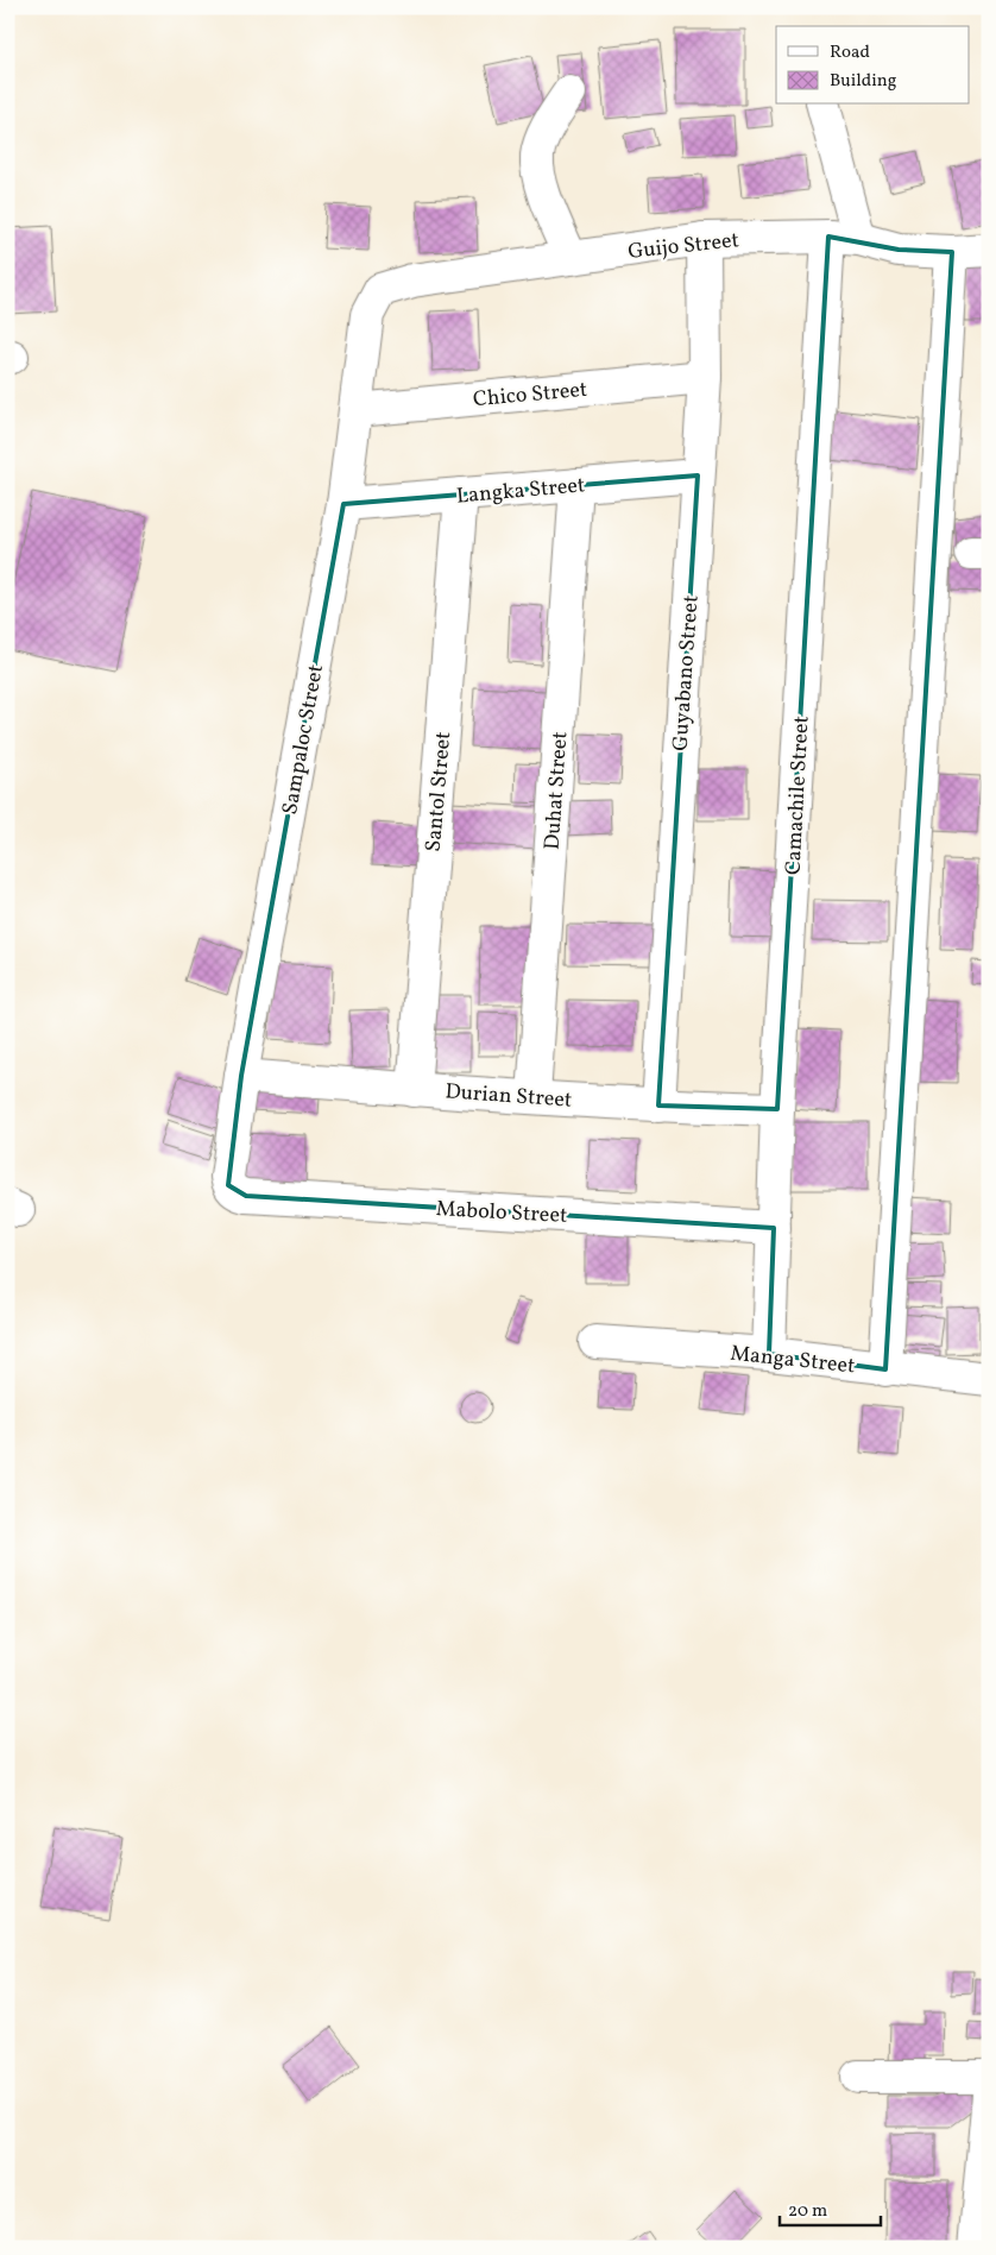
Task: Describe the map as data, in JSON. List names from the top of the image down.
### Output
{
  "streets": {
    "street": [
      "Guijo Street",
      "Chico Street",
      "Langka Street",
      "Guyabano Street",
      "Sampaloc Street",
      "Duhat Street",
      "Santol Street",
      "Camachile Street",
      "Durian Street",
      "Mabolo Street",
      "Manga Street"
    ]
  },
  "crossings": [
    ["Guijo Street", "Guyabano Street"],
    ["Guijo Street", "Sampaloc Street"],
    ["Guijo Street", "Camachile Street"],
    ["Chico Street", "Guyabano Street"],
    ["Chico Street", "Sampaloc Street"],
    ["Langka Street", "Guyabano Street"],
    ["Langka Street", "Sampaloc Street"],
    ["Langka Street", "Duhat Street"],
    ["Langka Street", "Santol Street"],
    ["Guyabano Street", "Durian Street"],
    ["Sampaloc Street", "Durian Street"],
    ["Sampaloc Street", "Mabolo Street"],
    ["Duhat Street", "Durian Street"],
    ["Santol Street", "Durian Street"],
    ["Camachile Street", "Durian Street"],
    ["Camachile Street", "Mabolo Street"],
    ["Camachile Street", "Manga Street"]
  ],
  "legend": ["Road", "Building"],
  "scale_bar": "20 m"
}
